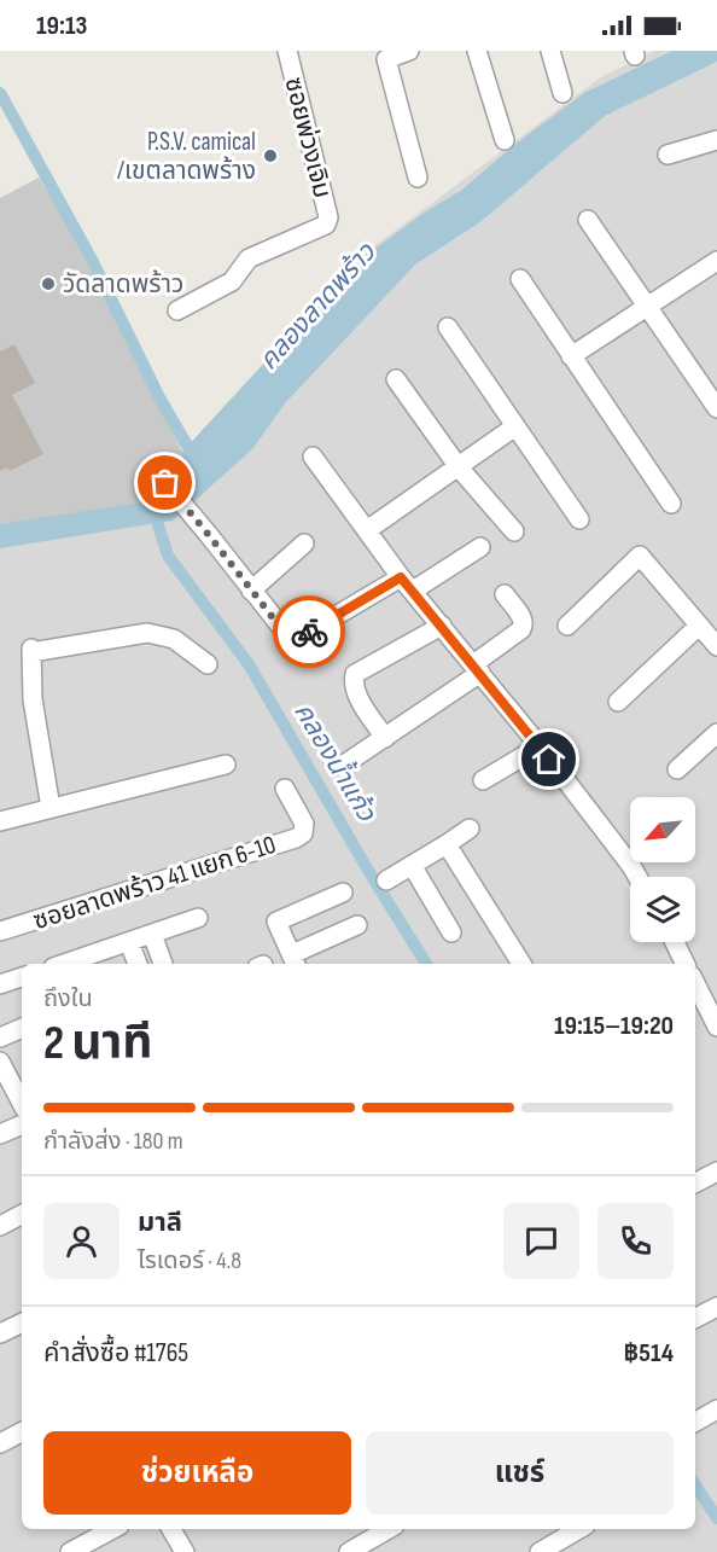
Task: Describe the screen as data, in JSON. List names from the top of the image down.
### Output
{
  "streets": {
    "street": ["ซอยพ่วงเจิม", "ซอยลาดพร้าว 41 แยก 6-10"]
  },
  "water": ["คลองลาดพร้าว", "คลองน้ำแก้ว"],
  "places": ["P.S.V. camical /เขตลาดพร้าง", "วัดลาดพร้าว"],
  "north": "bottom left",
  "page": {
    "status": "19:13",
    "heading": ["2 นาที", "ถึงใน", "19:15–19:20"],
    "panel": [
      "มาลี",
      "ไรเดอร์ · 4.8",
      "คำสั่งซื้อ #1765",
      "฿514"
    ],
    "bar": "กำลังส่ง · 180 m",
    "buttons": ["ช่วยเหลือ", "แชร์"]
  }
}
